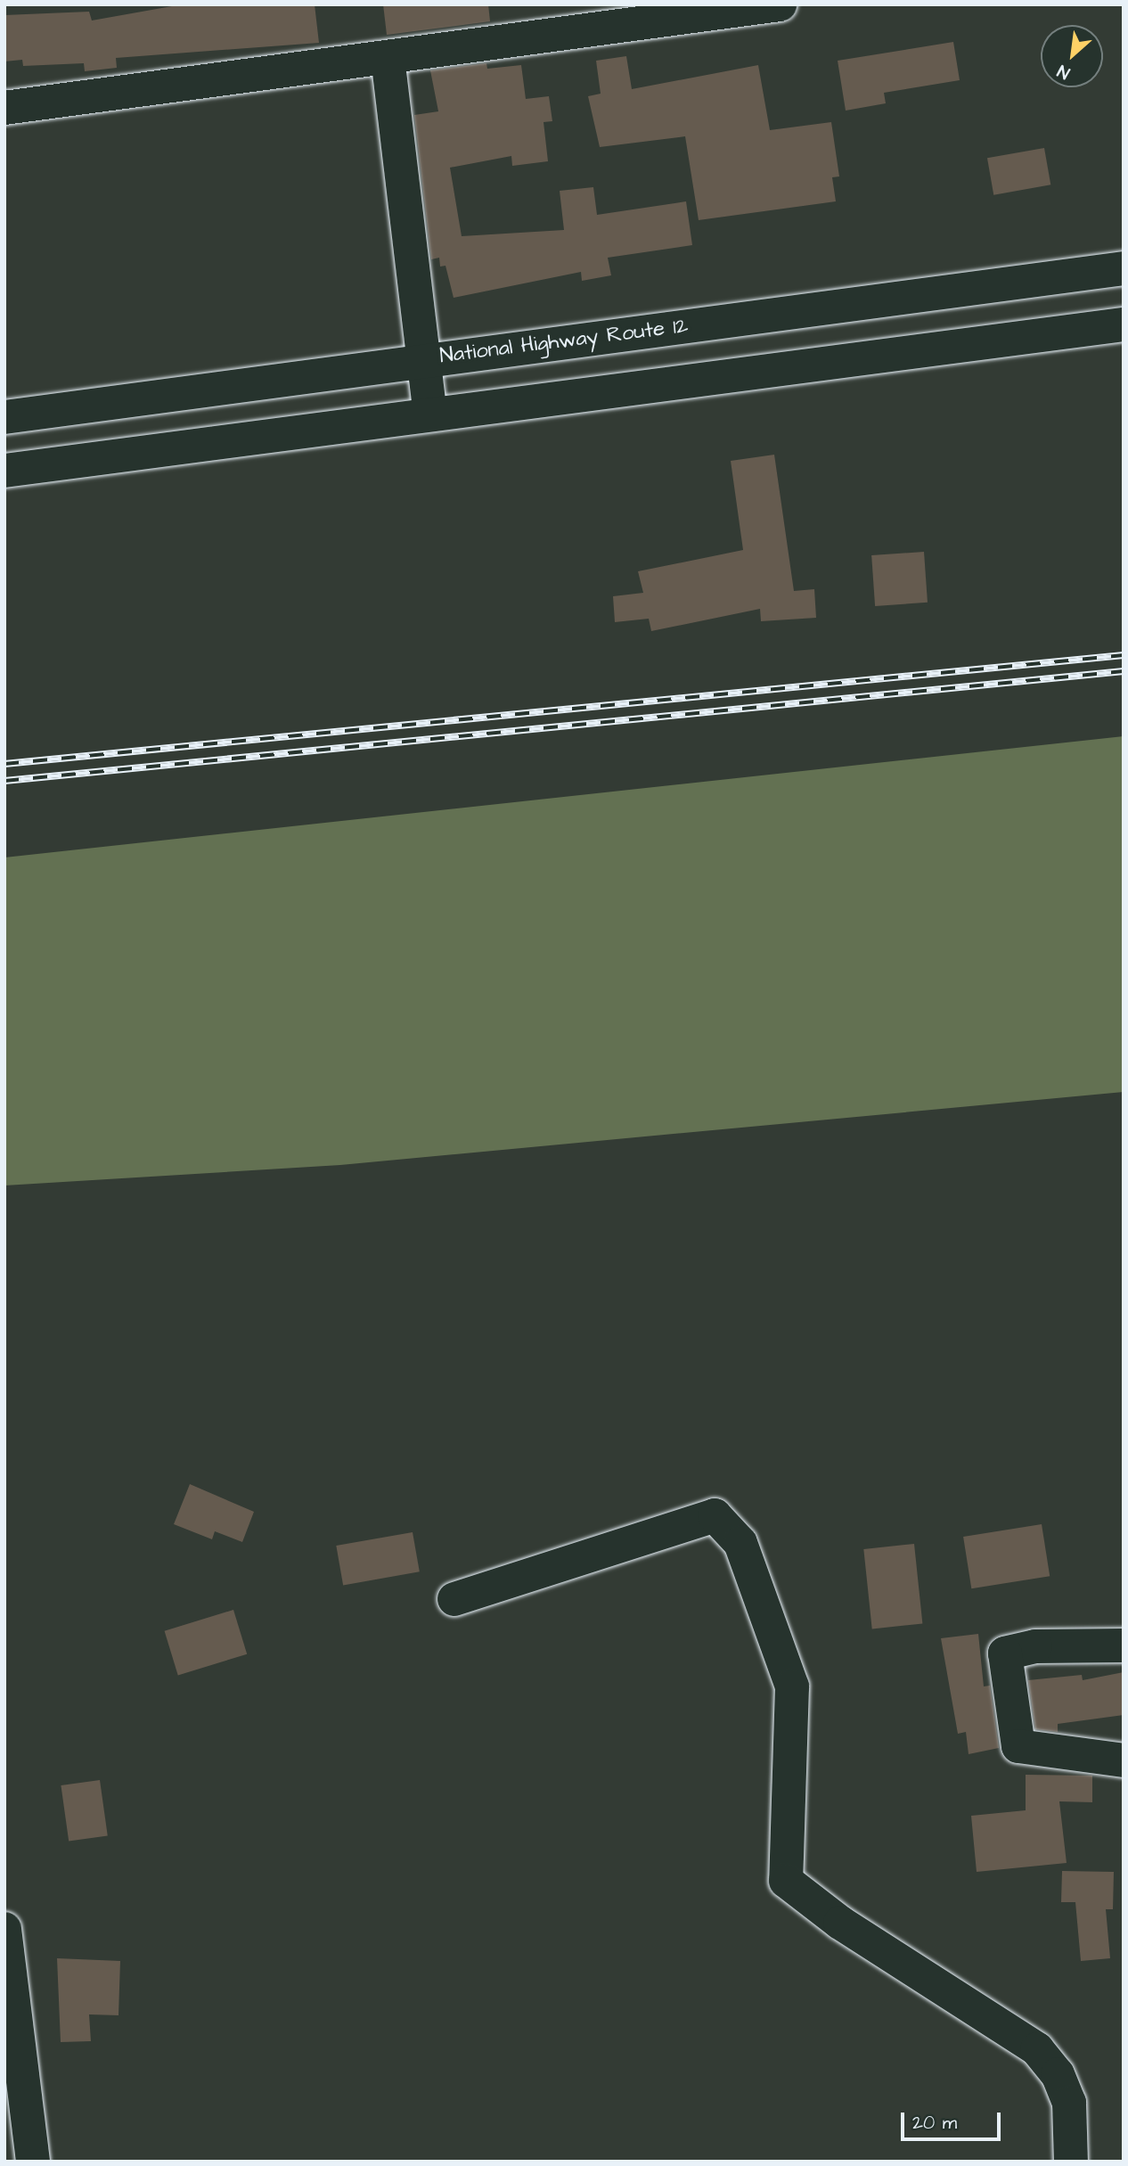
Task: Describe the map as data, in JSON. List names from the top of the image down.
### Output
{
  "streets": {
    "main road": ["National Highway Route 12"]
  },
  "scale_bar": "20 m",
  "north": "bottom left"
}
